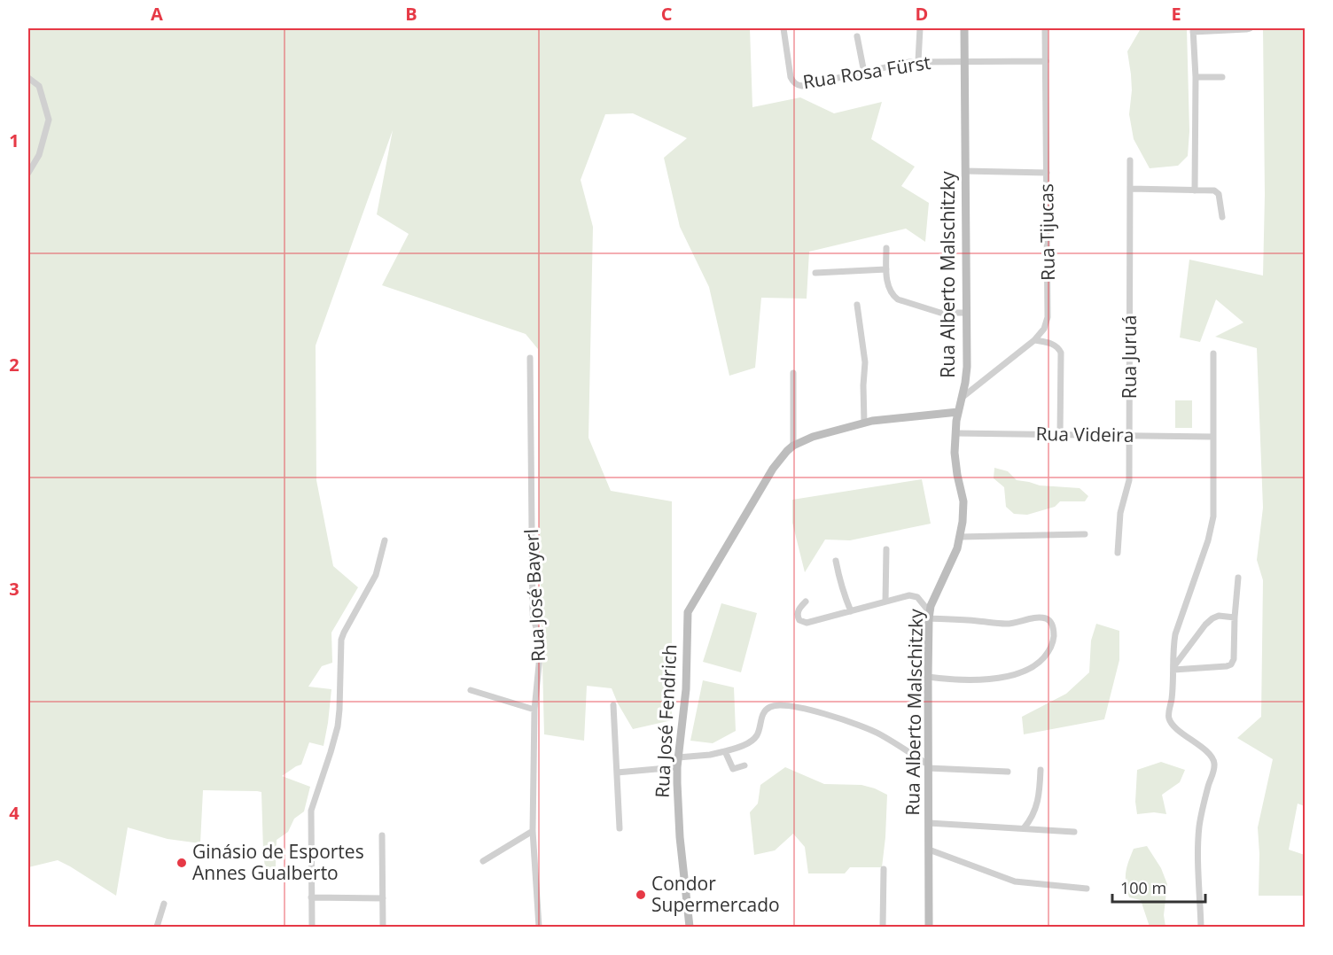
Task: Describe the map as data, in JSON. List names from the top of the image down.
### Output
{
  "streets": {
    "street": [
      "Rua Rosa Fürst",
      "Rua Tijucas",
      "Rua Alberto Malschitzky",
      "Rua Juruá",
      "Rua Videira",
      "Rua José Bayerl",
      "Rua José Fendrich"
    ]
  },
  "crossings": [
    ["Rua Rosa Fürst", "Rua Tijucas"],
    ["Rua Rosa Fürst", "Rua Alberto Malschitzky"],
    ["Rua Tijucas", "Rua Alberto Malschitzky"],
    ["Rua Alberto Malschitzky", "Rua Videira"],
    ["Rua Juruá", "Rua Videira"]
  ],
  "places": ["Ginásio de Esportes Annes Gualberto", "Condor Supermercado"],
  "scale_bar": "100 m",
  "grid": {
    "columns": [
      "A",
      "B",
      "C",
      "D",
      "E"
    ],
    "rows": [
      "1",
      "2",
      "3",
      "4"
    ]
  }
}
